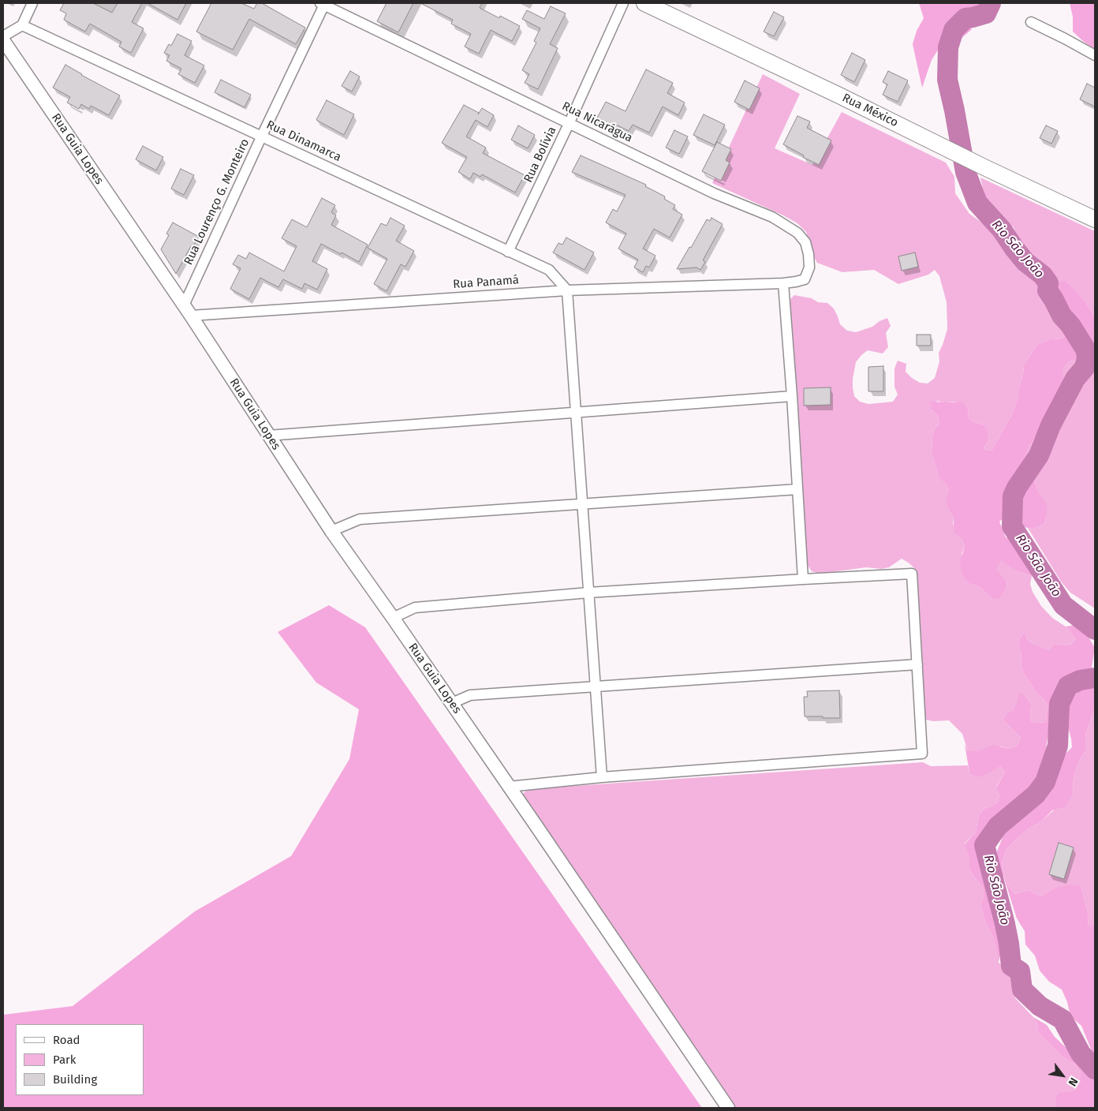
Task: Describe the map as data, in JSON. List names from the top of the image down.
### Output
{
  "streets": {
    "main road": ["Rua México"],
    "street": [
      "Rua Nicarágua",
      "Rua Dinamarca",
      "Rua Guia Lopes",
      "Rua Bolívia",
      "Rua Lourenço G. Monteiro",
      "Rua Panamá"
    ]
  },
  "crossings": [
    ["Rua Nicarágua", "Rua Bolívia"],
    ["Rua Nicarágua", "Rua Lourenço G. Monteiro"],
    ["Rua Nicarágua", "Rua Panamá"],
    ["Rua Dinamarca", "Rua Bolívia"],
    ["Rua Dinamarca", "Rua Lourenço G. Monteiro"],
    ["Rua Dinamarca", "Rua Panamá"],
    ["Rua Guia Lopes", "Rua Lourenço G. Monteiro"],
    ["Rua Guia Lopes", "Rua Panamá"],
    ["Rua Lourenço G. Monteiro", "Rua Panamá"]
  ],
  "water": ["Rio São João"],
  "legend": ["Road", "Park", "Building"],
  "north": "bottom right"
}
